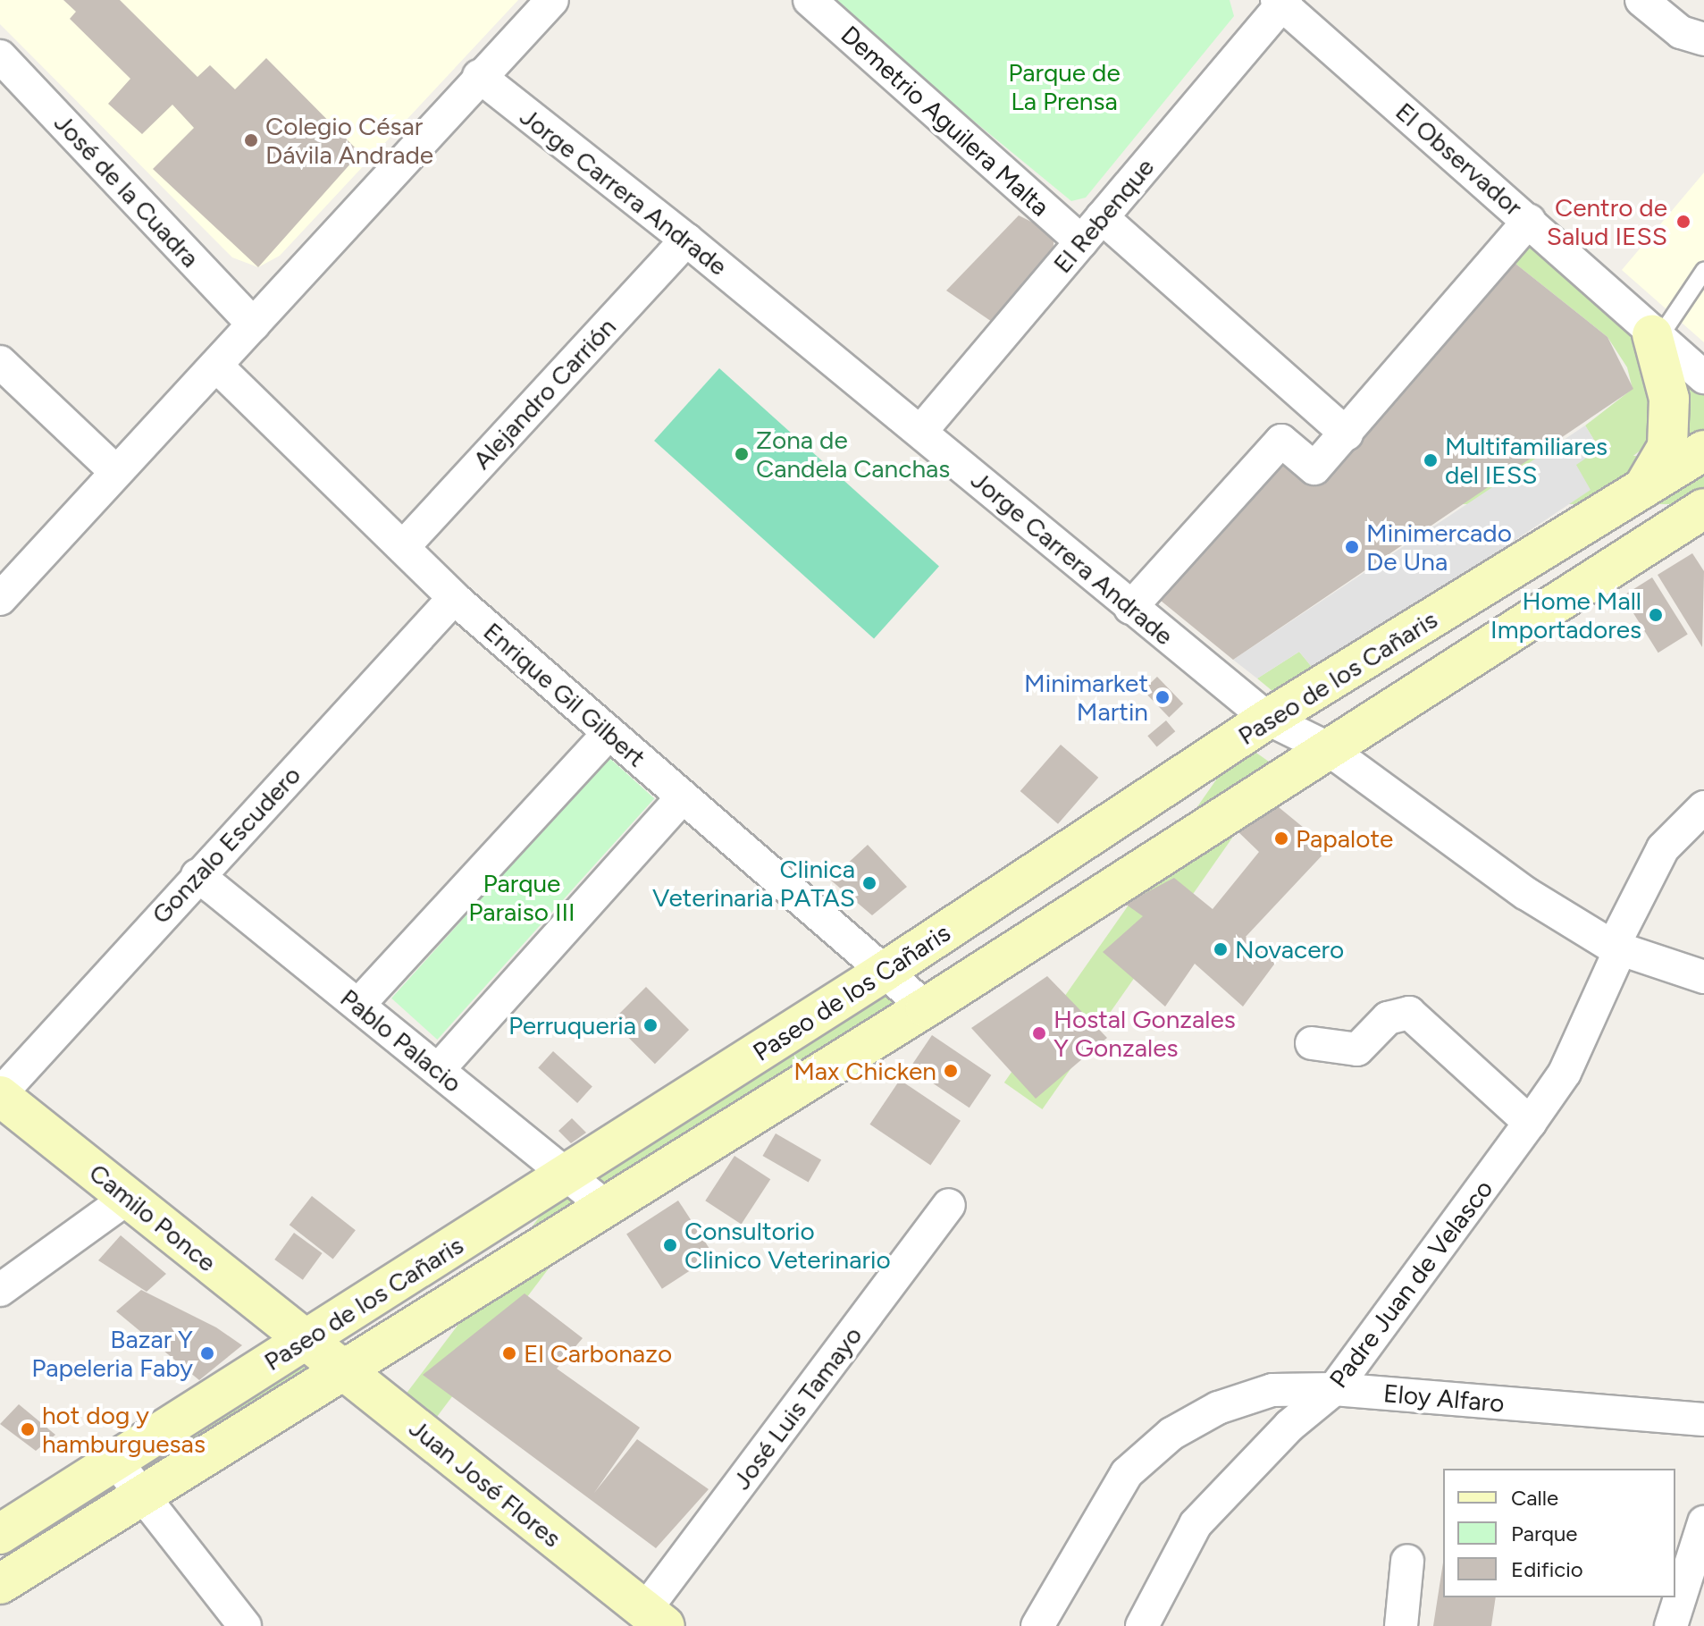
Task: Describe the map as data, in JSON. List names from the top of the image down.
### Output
{
  "streets": {
    "main road": ["Paseo de los Cañaris", "Camilo Ponce", "Juan José Flores"],
    "street": [
      "Demetrio Aguilera Malta",
      "El Observador",
      "José de la Cuadra",
      "Jorge Carrera Andrade",
      "El Rebenque",
      "Alejandro Carrión",
      "Enrique Gil Gilbert",
      "Gonzalo Escudero",
      "Pablo Palacio",
      "Padre Juan de Velasco",
      "Eloy Alfaro",
      "José Luis Tamayo"
    ]
  },
  "crossings": [
    ["Demetrio Aguilera Malta", "El Rebenque"],
    ["El Observador", "El Rebenque"],
    ["Jorge Carrera Andrade", "El Rebenque"],
    ["Jorge Carrera Andrade", "Alejandro Carrión"],
    ["Jorge Carrera Andrade", "Paseo de los Cañaris"],
    ["Jorge Carrera Andrade", "Padre Juan de Velasco"],
    ["Alejandro Carrión", "Enrique Gil Gilbert"],
    ["Paseo de los Cañaris", "Enrique Gil Gilbert"],
    ["Paseo de los Cañaris", "Pablo Palacio"],
    ["Paseo de los Cañaris", "Camilo Ponce"],
    ["Paseo de los Cañaris", "Juan José Flores"],
    ["Enrique Gil Gilbert", "Gonzalo Escudero"],
    ["Gonzalo Escudero", "Pablo Palacio"],
    ["Gonzalo Escudero", "Camilo Ponce"],
    ["Camilo Ponce", "Juan José Flores"],
    ["Padre Juan de Velasco", "Eloy Alfaro"],
    ["José Luis Tamayo", "Juan José Flores"]
  ],
  "parks": ["Parque de La Prensa", "Parque Paraiso III"],
  "places": [
    "Colegio César Dávila Andrade",
    "Centro de Salud IESS",
    "Zona de Candela Canchas",
    "Multifamiliares del IESS",
    "Minimercado De Una",
    "Home Mall Importadores",
    "Minimarket Martin",
    "Papalote",
    "Clinica Veterinaria PATAS",
    "Novacero",
    "Perruqueria",
    "Hostal Gonzales Y Gonzales",
    "Max Chicken",
    "Consultorio Clinico Veterinario",
    "Bazar Y Papeleria Faby",
    "El Carbonazo",
    "hot dog y hamburguesas"
  ],
  "legend": ["Calle", "Parque", "Edificio"]
}
